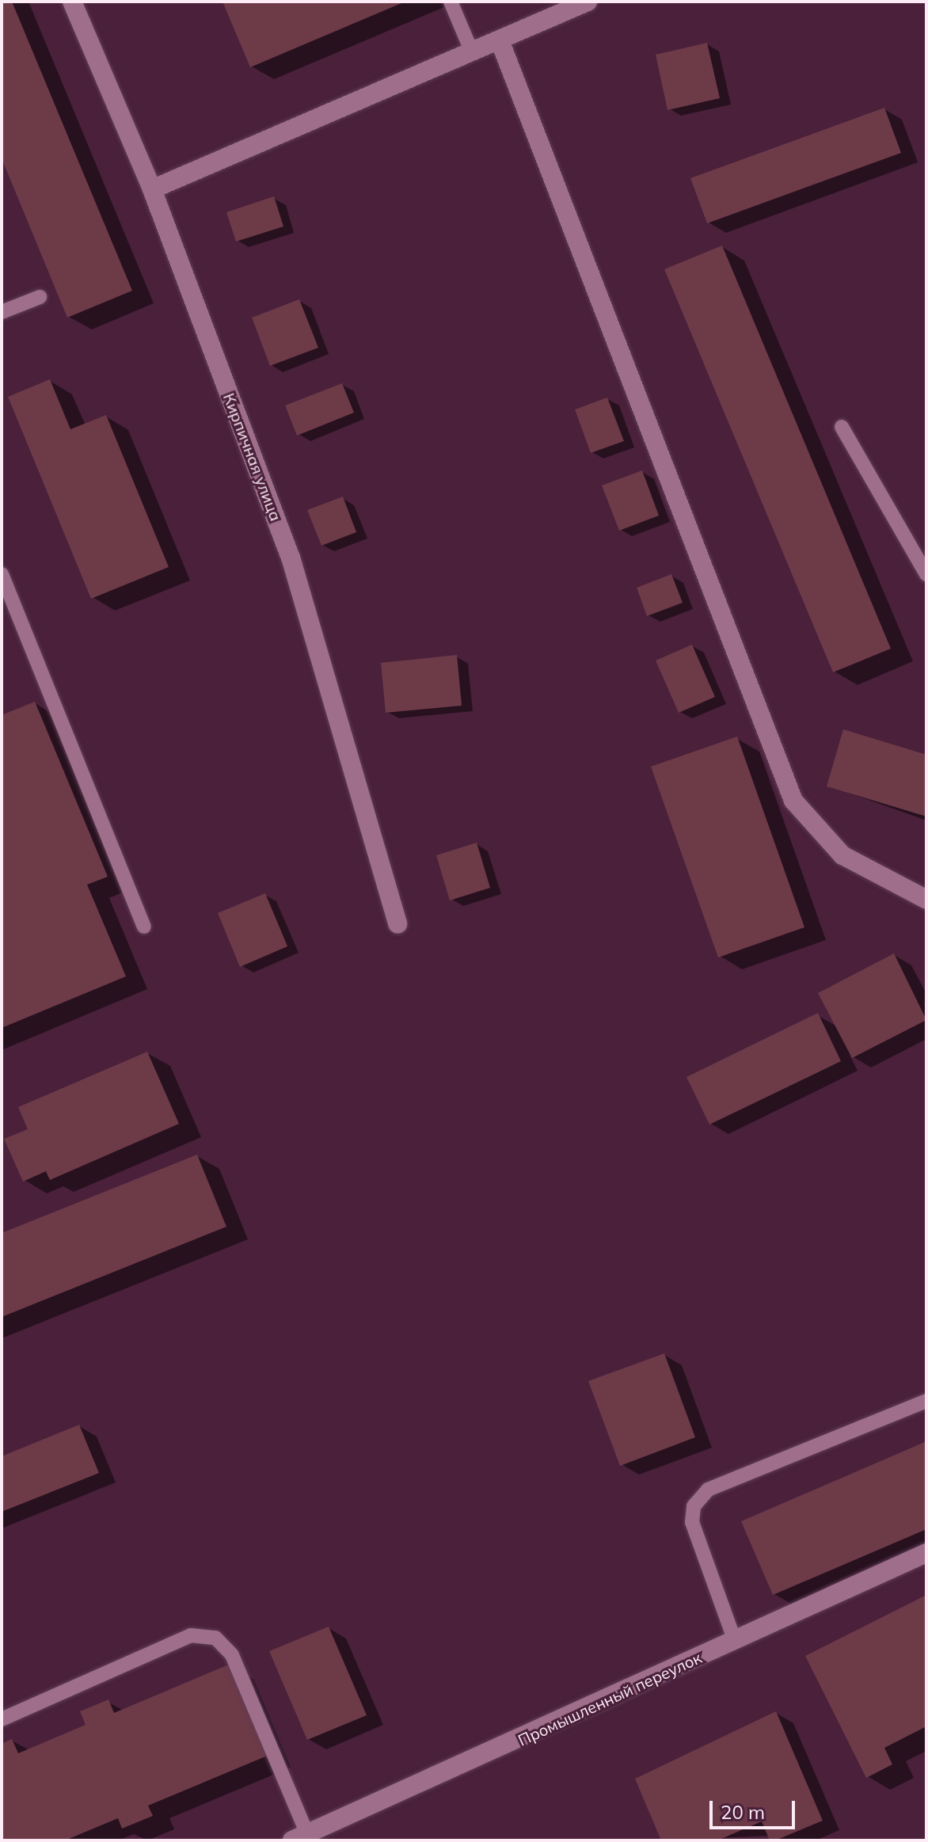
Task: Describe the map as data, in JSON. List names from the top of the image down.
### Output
{
  "streets": {
    "street": ["Кирпичная улица", "Промышленный переулок"]
  },
  "scale_bar": "20 m"
}
